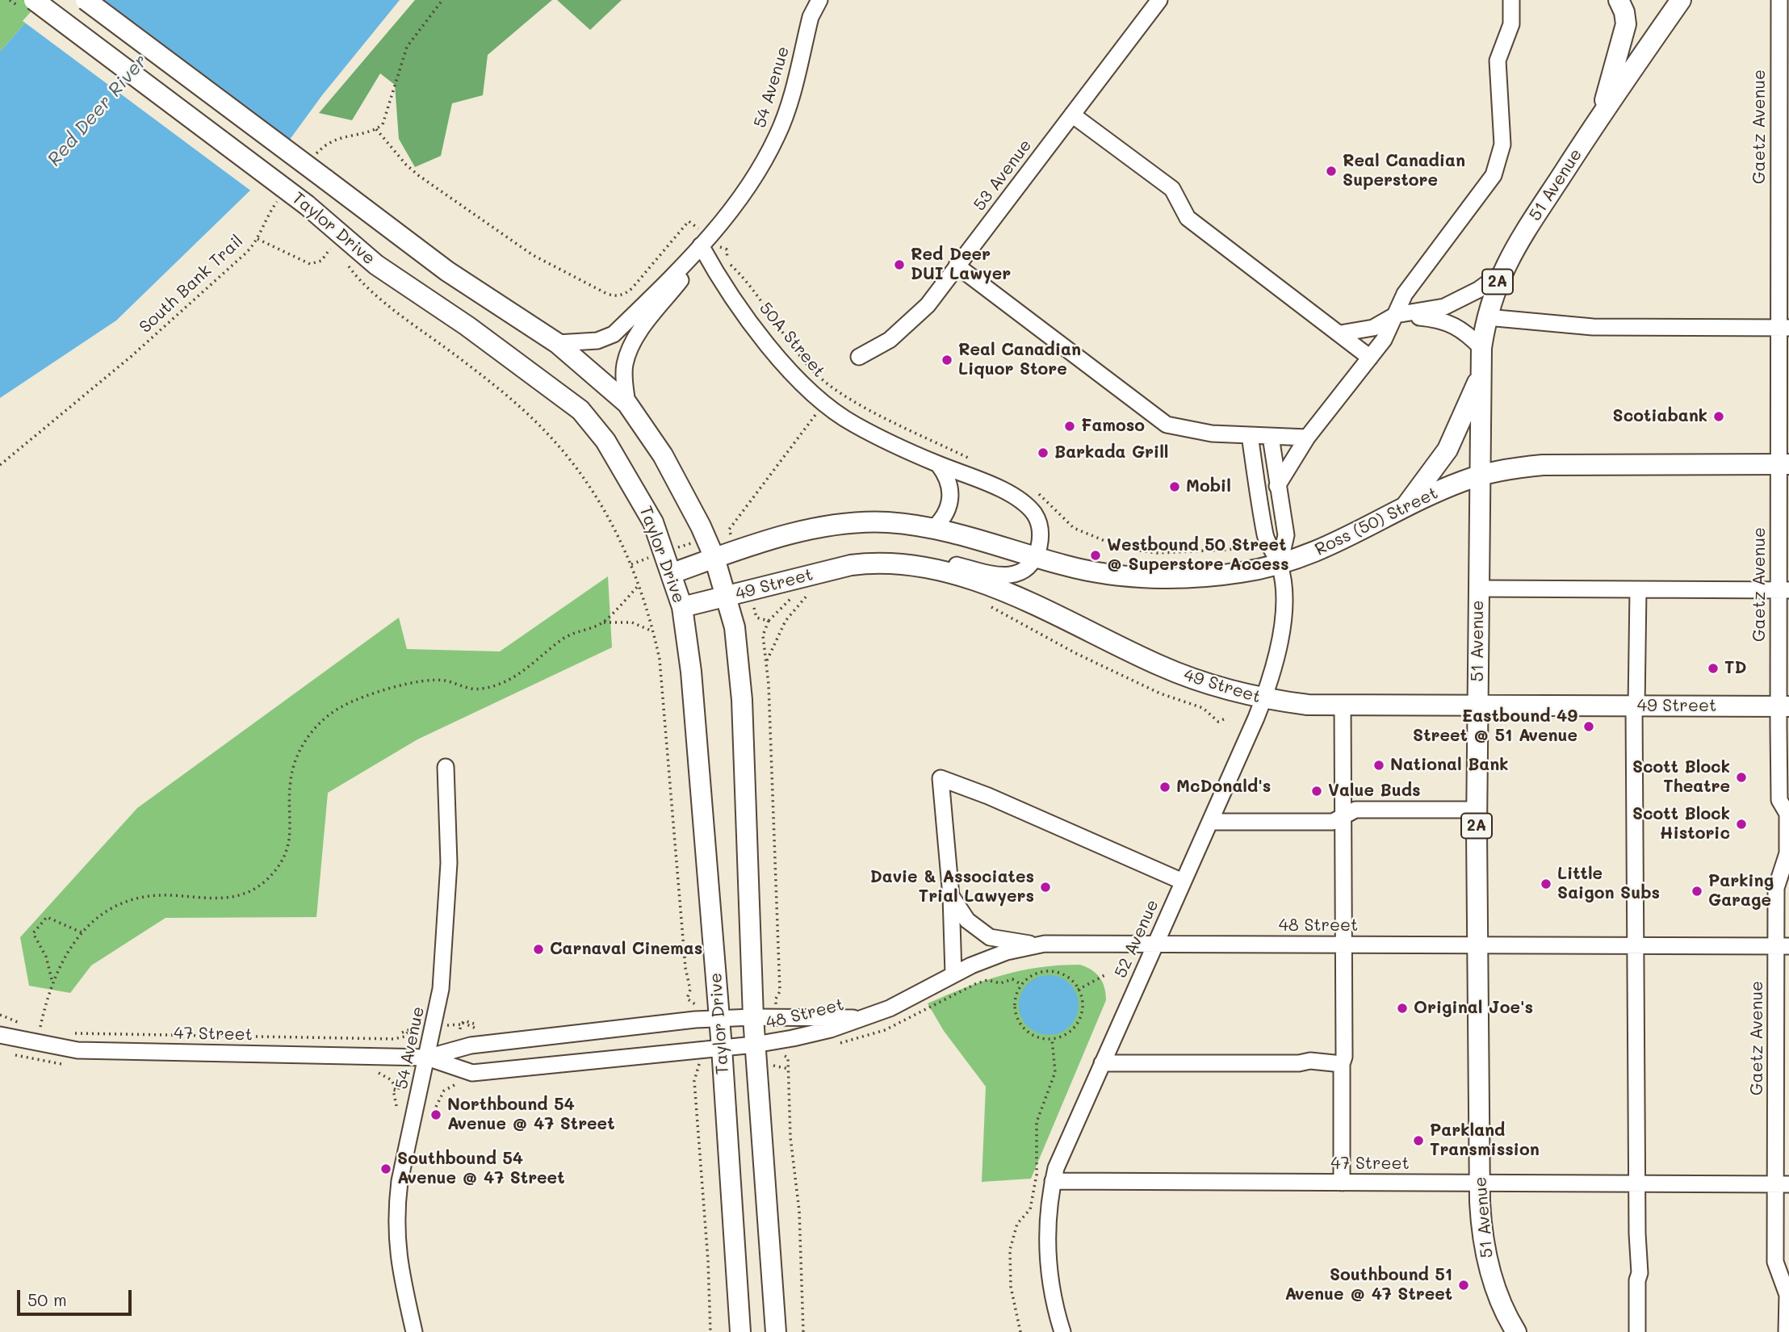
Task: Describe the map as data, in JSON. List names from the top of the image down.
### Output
{
  "streets": {
    "main road": [
      "51 Avenue",
      "Taylor Drive",
      "2A",
      "Ross (50) Street",
      "49 Street"
    ],
    "street": [
      "54 Avenue",
      "Gaetz Avenue",
      "53 Avenue",
      "50A Street",
      "48 Street",
      "52 Avenue",
      "47 Street"
    ],
    "path": ["South Bank Trail"]
  },
  "crossings": [
    ["54 Avenue", "50A Street"],
    ["54 Avenue", "47 Street"],
    ["Gaetz Avenue", "Ross (50) Street"],
    ["Gaetz Avenue", "49 Street"],
    ["Gaetz Avenue", "48 Street"],
    ["Gaetz Avenue", "47 Street"],
    ["51 Avenue", "Ross (50) Street"],
    ["51 Avenue", "49 Street"],
    ["51 Avenue", "48 Street"],
    ["51 Avenue", "47 Street"],
    ["Taylor Drive", "Ross (50) Street"],
    ["Taylor Drive", "49 Street"],
    ["Taylor Drive", "48 Street"],
    ["Taylor Drive", "47 Street"],
    ["50A Street", "Ross (50) Street"],
    ["Ross (50) Street", "52 Avenue"],
    ["49 Street", "52 Avenue"],
    ["48 Street", "52 Avenue"],
    ["48 Street", "47 Street"],
    ["52 Avenue", "47 Street"]
  ],
  "water": ["Red Deer River"],
  "places": [
    "Real Canadian Superstore",
    "Red Deer DUI Lawyer",
    "Real Canadian Liquor Store",
    "Scotiabank",
    "Famoso",
    "Barkada Grill",
    "Mobil",
    "Westbound 50 Street @ Superstore Access",
    "TD",
    "Eastbound 49 Street @ 51 Avenue",
    "National Bank",
    "Scott Block Theatre",
    "McDonald's",
    "Value Buds",
    "Scott Block Historic",
    "Little Saigon Subs",
    "Davie & Associates Trial Lawyers",
    "Parking Garage",
    "Carnaval Cinemas",
    "Original Joe's",
    "Northbound 54 Avenue @ 47 Street",
    "Parkland Transmission",
    "Southbound 54 Avenue @ 47 Street",
    "Southbound 51 Avenue @ 47 Street"
  ],
  "scale_bar": "50 m"
}
